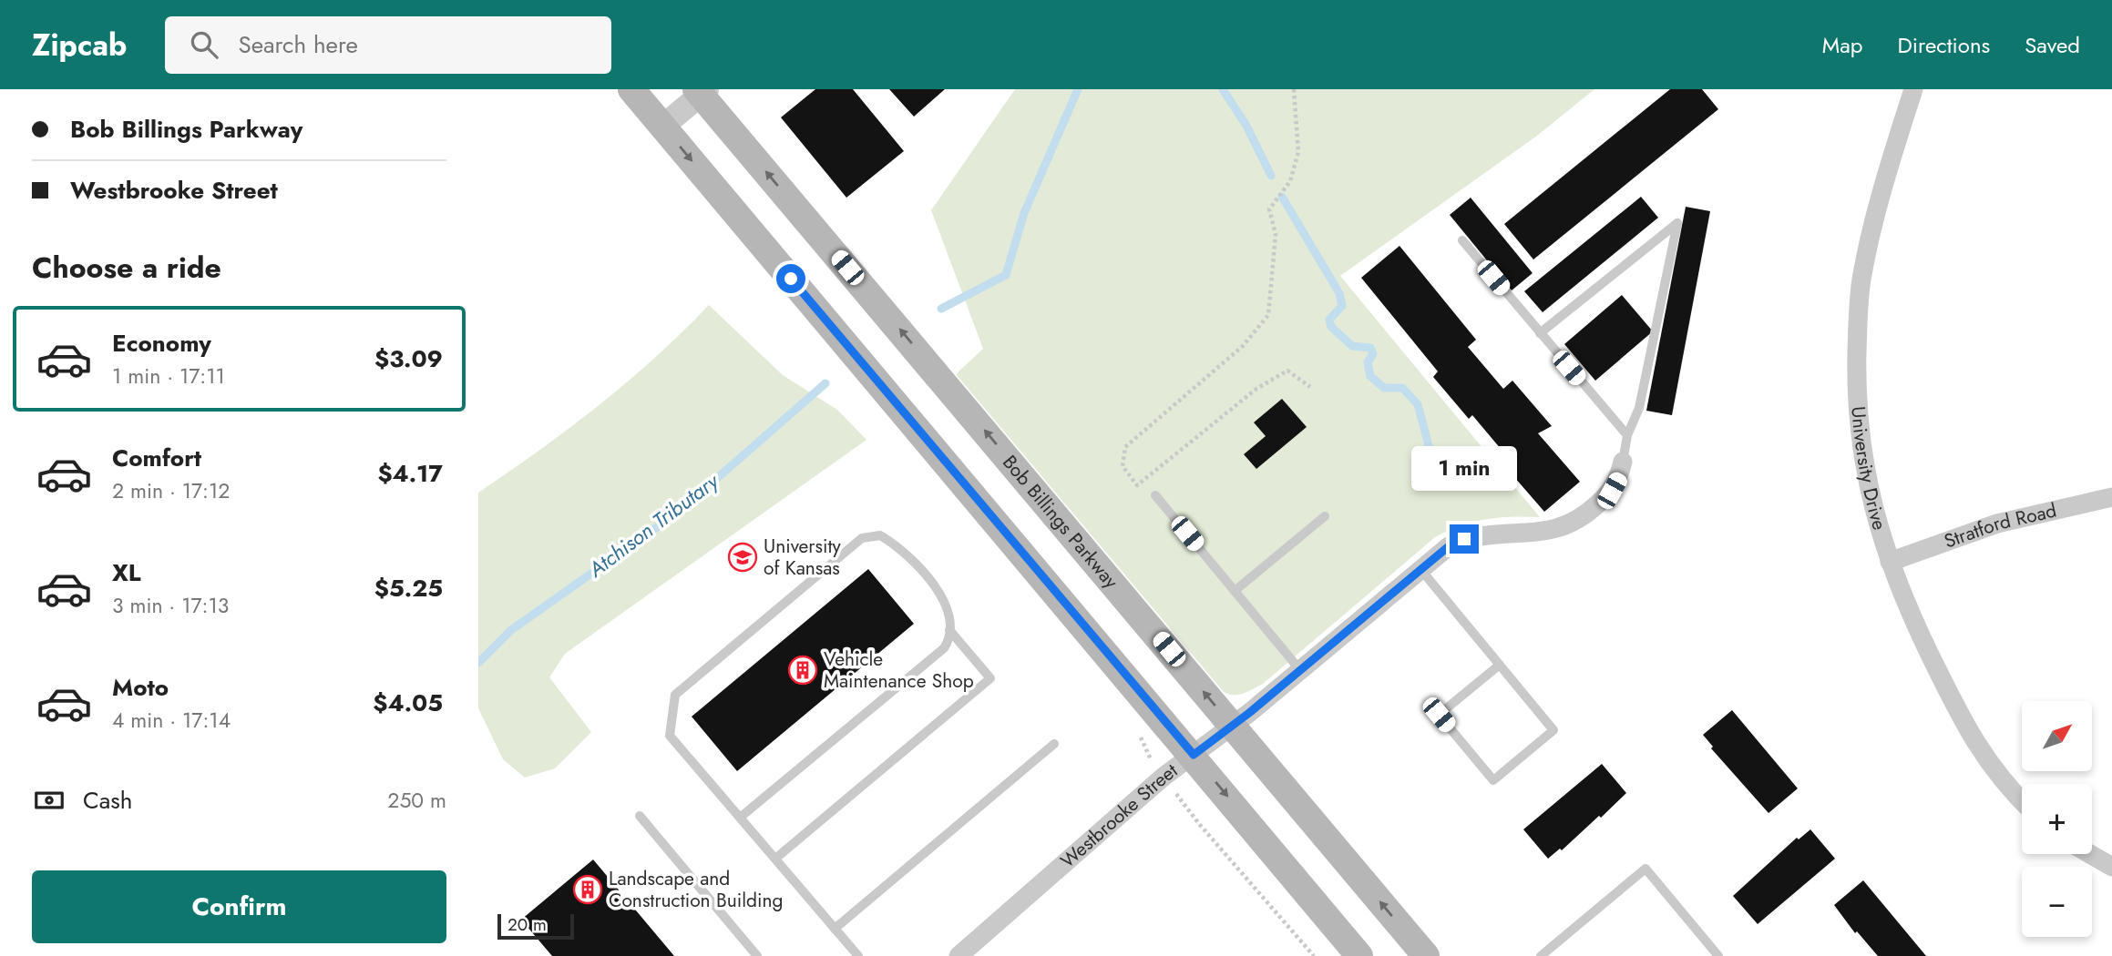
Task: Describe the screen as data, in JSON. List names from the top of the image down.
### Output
{
  "streets": {
    "main road": ["Bob Billings Parkway"],
    "street": ["University Drive", "Stratford Road", "Westbrooke Street"]
  },
  "crossings": [
    ["University Drive", "Stratford Road"],
    ["Bob Billings Parkway", "Westbrooke Street"]
  ],
  "water": ["Atchison Tributary"],
  "places": {
    "school or university": ["University of Kansas"],
    "building": ["Vehicle Maintenance Shop", "Landscape and Construction Building"]
  },
  "scale_bar": "20 m",
  "north": "top right",
  "page": {
    "header": "Zipcab",
    "search": "Search here",
    "nav": ["Map", "Directions", "Saved"],
    "banner": ["Bob Billings Parkway", "Westbrooke Street"],
    "heading": "Choose a ride",
    "list": [
      {
        "name": "Economy",
        "note": "1 min · 17:11",
        "value": "$3.09"
      },
      {
        "name": "Comfort",
        "note": "2 min · 17:12",
        "value": "$4.17"
      },
      {
        "name": "XL",
        "note": "3 min · 17:13",
        "value": "$5.25"
      },
      {
        "name": "Moto",
        "note": "4 min · 17:14",
        "value": "$4.05"
      }
    ],
    "bubble": "1 min",
    "map_buttons": ["+", "−"],
    "pay": ["Cash", "250 m"],
    "buttons": "Confirm",
    "scale": "20 m"
  }
}
